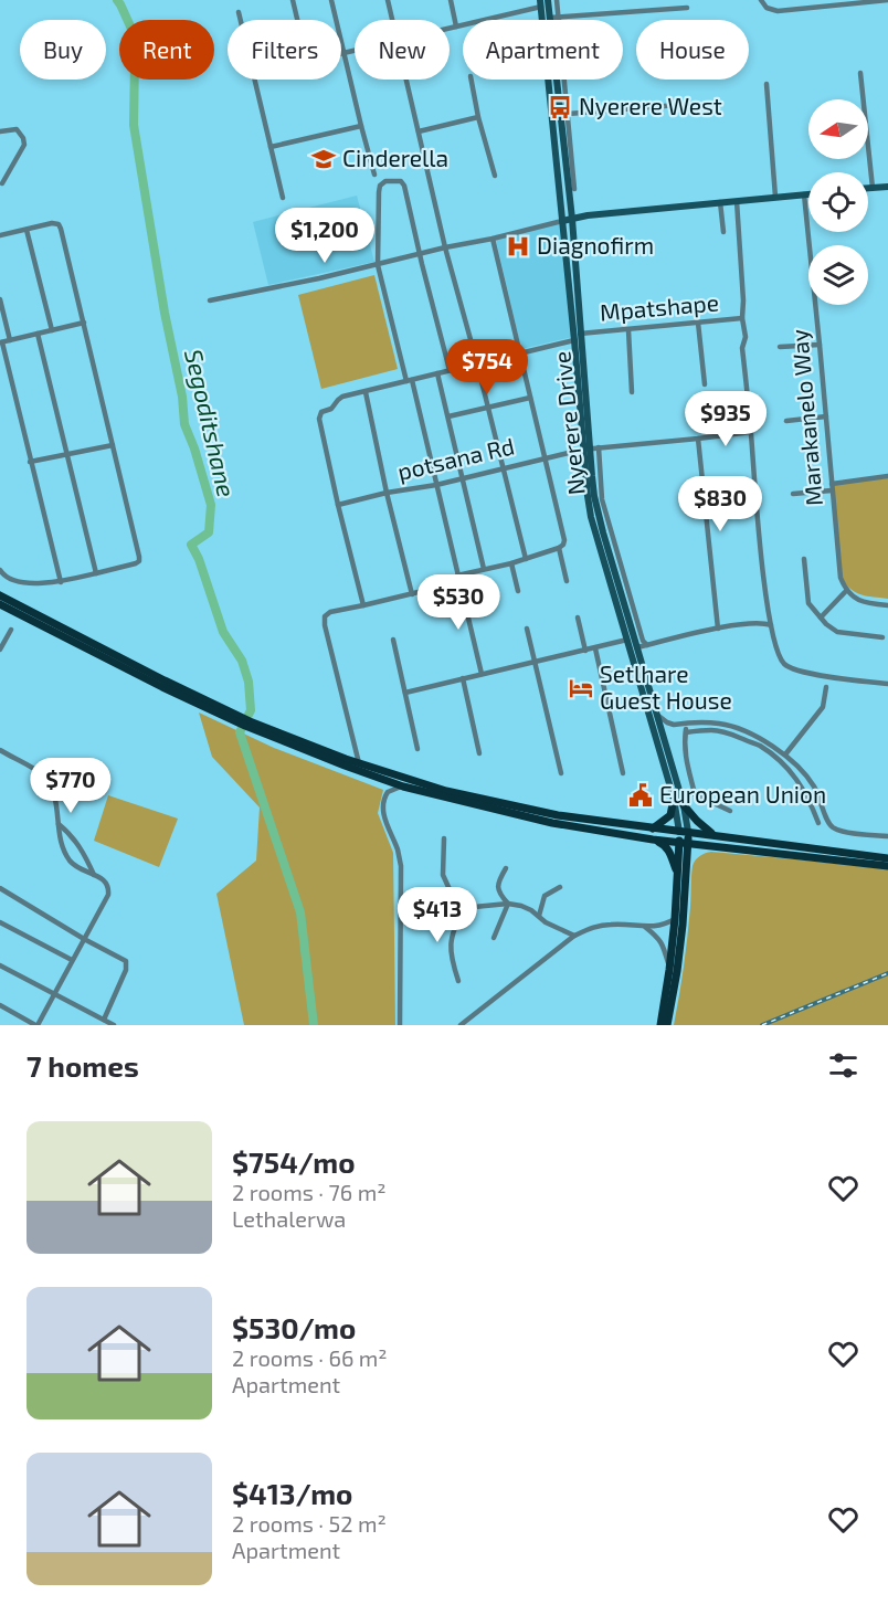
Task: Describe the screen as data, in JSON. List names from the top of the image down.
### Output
{
  "streets": {
    "main road": ["Nyerere Drive"],
    "street": ["Mpatshape", "Marakanelo Way", "potsana Rd"]
  },
  "crossings": [
    ["Mpatshape", "Nyerere Drive"],
    ["Mpatshape", "potsana Rd"],
    ["Nyerere Drive", "potsana Rd"]
  ],
  "water": ["Segoditshane"],
  "places": {
    "bus stop": ["Nyerere West"],
    "school or university": ["Cinderella"],
    "hospital": ["Diagnofirm"],
    "hotel": ["Setlhare Guest House"],
    "public building": ["European Union"]
  },
  "north": "left",
  "page": {
    "chip": [
      "Buy",
      "Rent",
      "Filters",
      "New",
      "Apartment",
      "House"
    ],
    "price": [
      "$1,200",
      "$754",
      "$935",
      "$830",
      "$530",
      "$770",
      "$413"
    ],
    "heading": "7 homes",
    "list": [
      {
        "name": "$754/mo",
        "note": "2 rooms · 76 m² · Lethalerwa"
      },
      {
        "name": "$530/mo",
        "note": "2 rooms · 66 m² · Apartment"
      },
      {
        "name": "$413/mo",
        "note": "2 rooms · 52 m² · Apartment"
      }
    ]
  }
}
